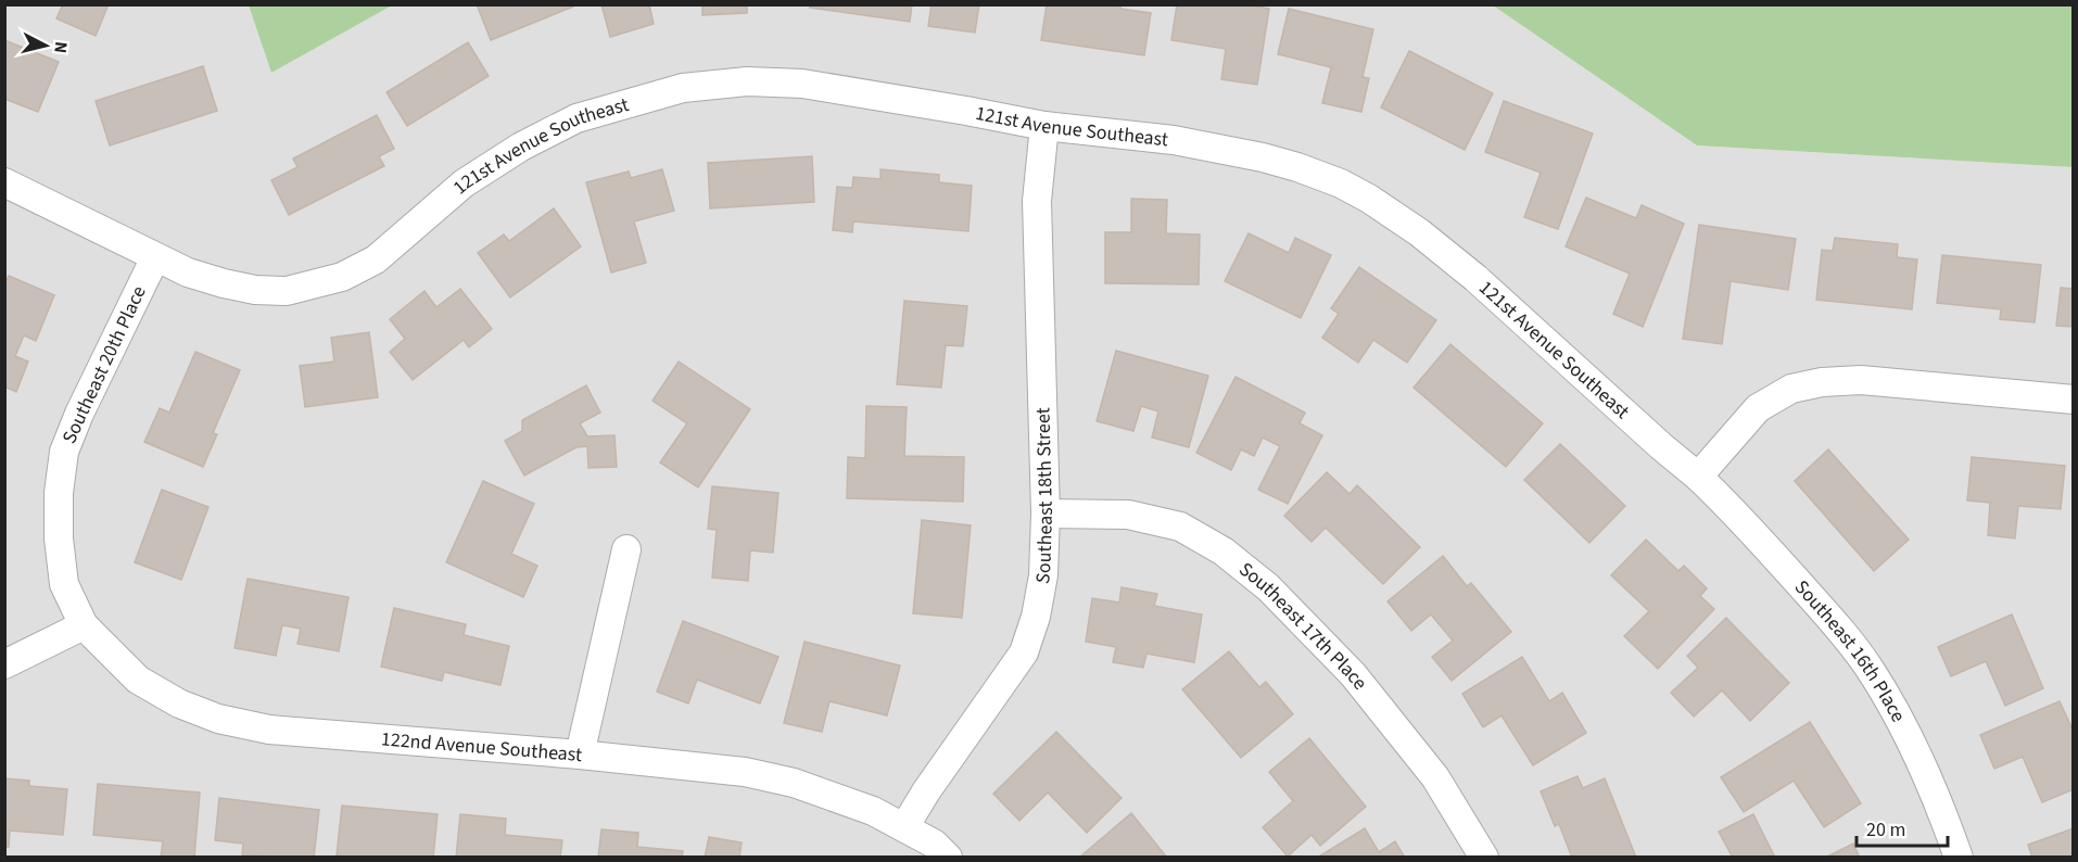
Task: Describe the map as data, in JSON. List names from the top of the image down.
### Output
{
  "streets": {
    "street": [
      "121st Avenue Southeast",
      "Southeast 20th Place",
      "Southeast 18th Street",
      "Southeast 17th Place",
      "Southeast 16th Place",
      "122nd Avenue Southeast"
    ]
  },
  "crossings": [
    ["121st Avenue Southeast", "Southeast 20th Place"],
    ["121st Avenue Southeast", "Southeast 18th Street"],
    ["121st Avenue Southeast", "Southeast 16th Place"],
    ["Southeast 20th Place", "122nd Avenue Southeast"],
    ["Southeast 18th Street", "Southeast 17th Place"],
    ["Southeast 18th Street", "122nd Avenue Southeast"]
  ],
  "scale_bar": "20 m",
  "north": "right"
}
